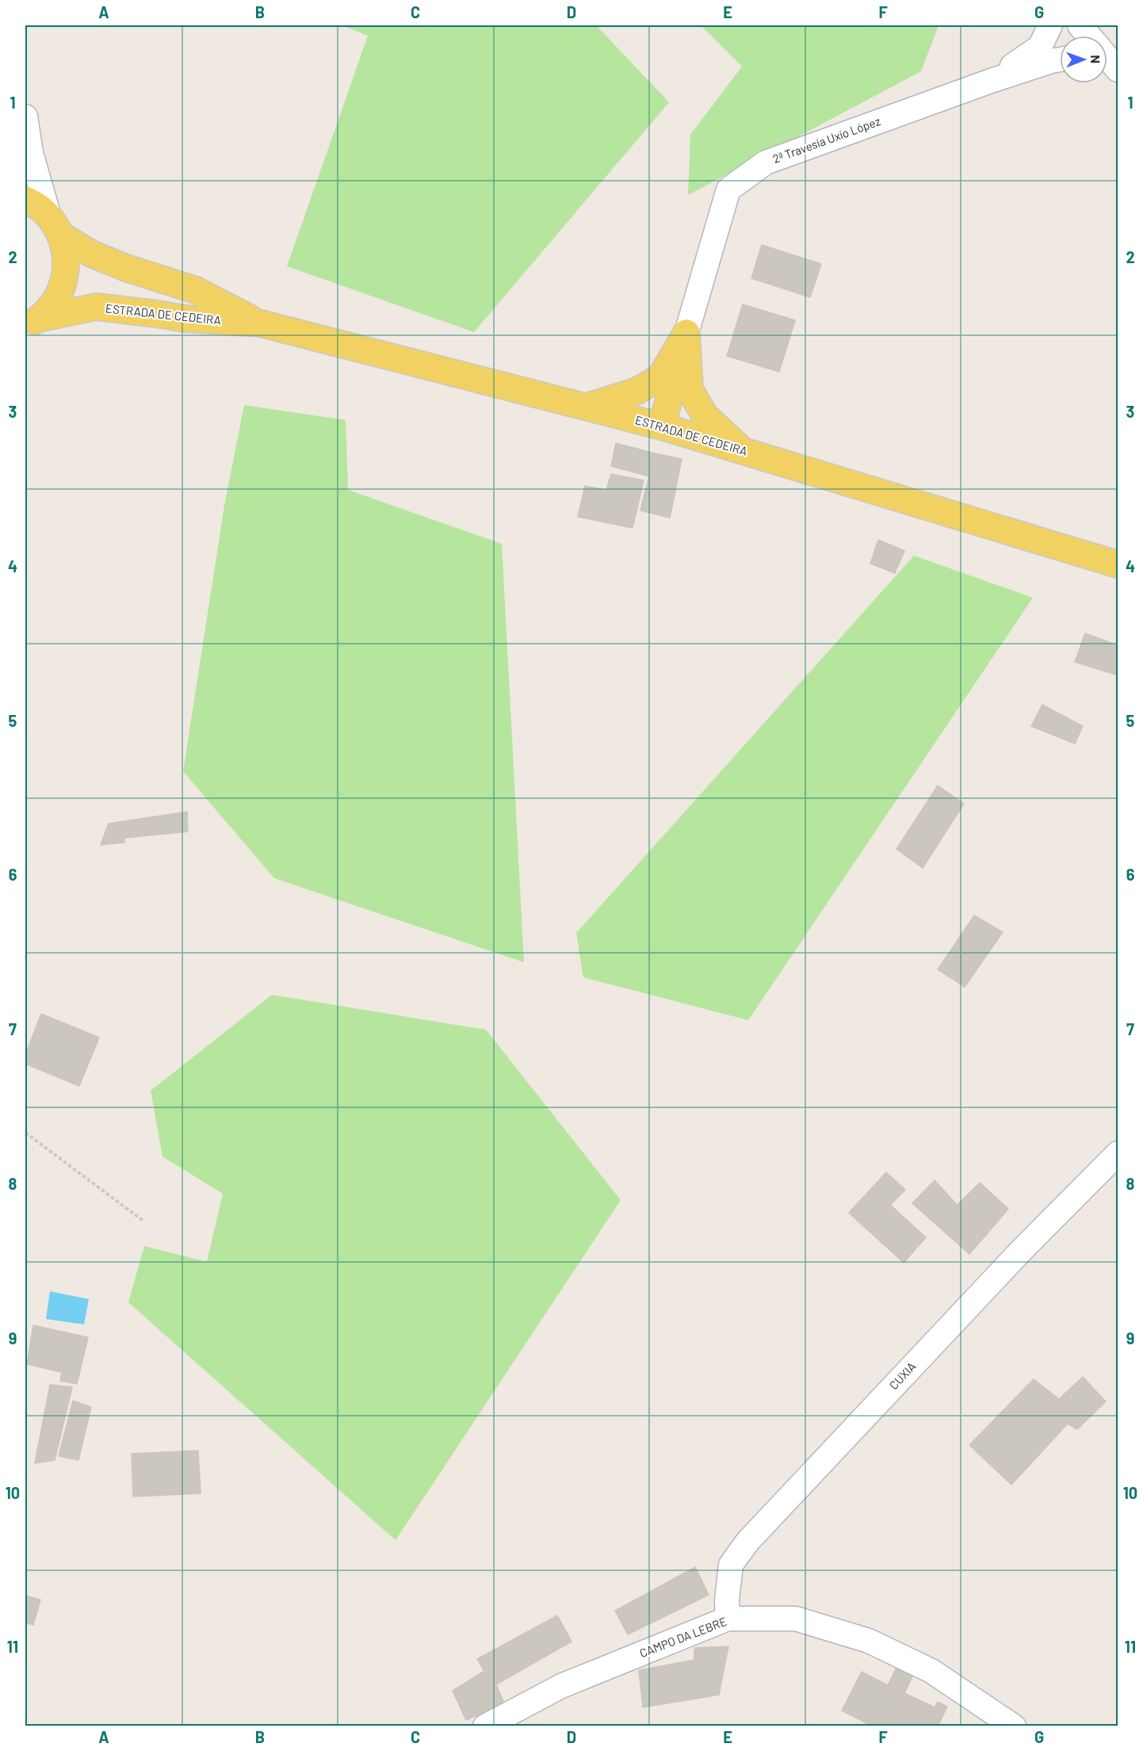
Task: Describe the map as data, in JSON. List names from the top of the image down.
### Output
{
  "streets": {
    "main road": ["ESTRADA DE CEDEIRA"],
    "street": ["2ª Travesía Uxío López", "CUXIA", "CAMPO DA LEBRE"]
  },
  "crossings": [
    ["CUXIA", "CAMPO DA LEBRE"]
  ],
  "north": "right",
  "grid": {
    "columns": [
      "A",
      "B",
      "C",
      "D",
      "E",
      "F",
      "G"
    ],
    "rows": [
      "1",
      "2",
      "3",
      "4",
      "5",
      "6",
      "7",
      "8",
      "9",
      "10",
      "11"
    ]
  }
}
